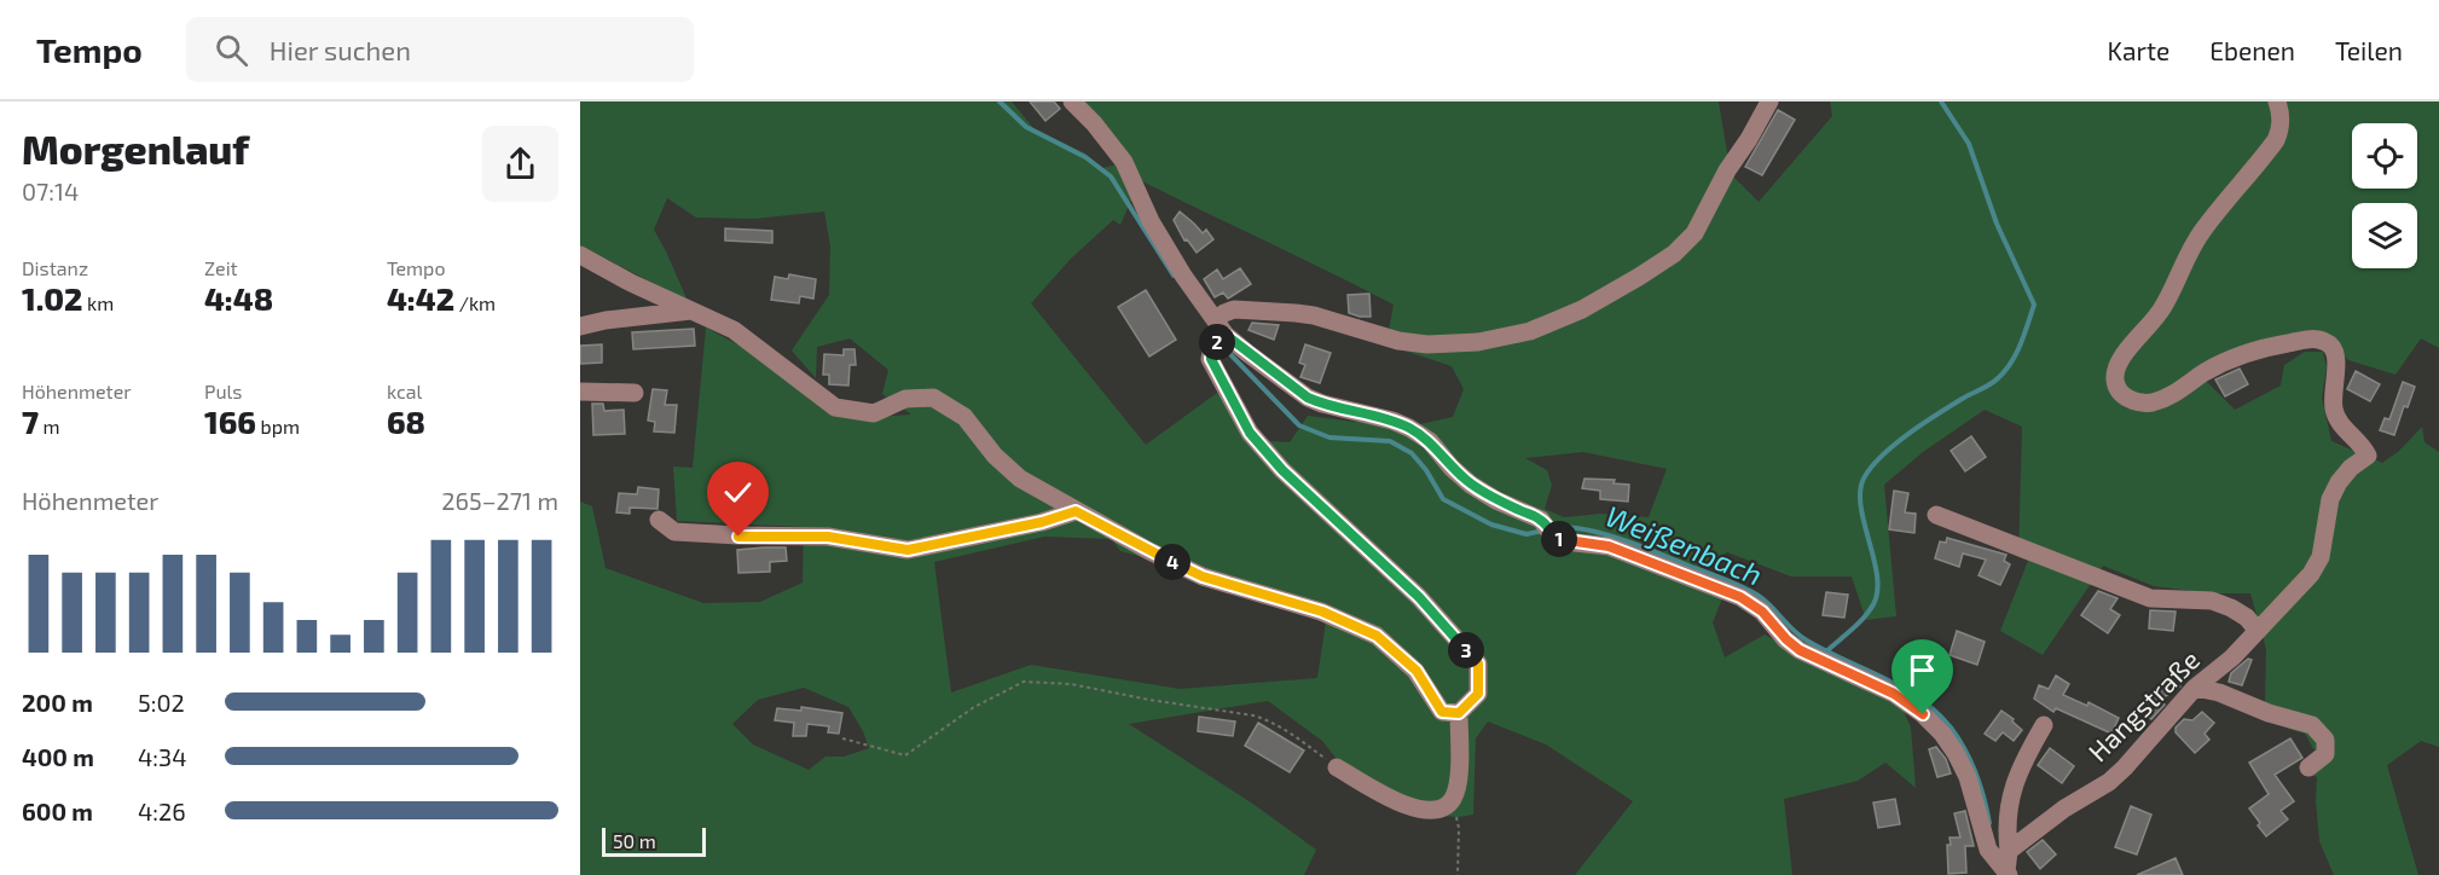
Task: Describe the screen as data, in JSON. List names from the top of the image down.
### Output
{
  "streets": {
    "street": ["Hangstraße"]
  },
  "water": ["Weißenbach"],
  "scale_bar": "50 m",
  "page": {
    "header": "Tempo",
    "search": "Hier suchen",
    "nav": ["Karte", "Ebenen", "Teilen"],
    "heading": ["Morgenlauf", "07:14"],
    "stats": [
      ["Distanz", "1.02 km"],
      ["Zeit", "4:48"],
      ["Tempo", "4:42 /km"],
      ["Höhenmeter", "7 m"],
      ["Puls", "166 bpm"],
      ["kcal", "68"]
    ],
    "pins": [
      "2",
      "1",
      "4",
      "3"
    ],
    "chart": ["Höhenmeter", "265–271 m"],
    "list": [
      {
        "name": "200 m",
        "note": "5:02"
      },
      {
        "name": "400 m",
        "note": "4:34"
      },
      {
        "name": "600 m",
        "note": "4:26"
      }
    ],
    "scale": "50 m"
  }
}
